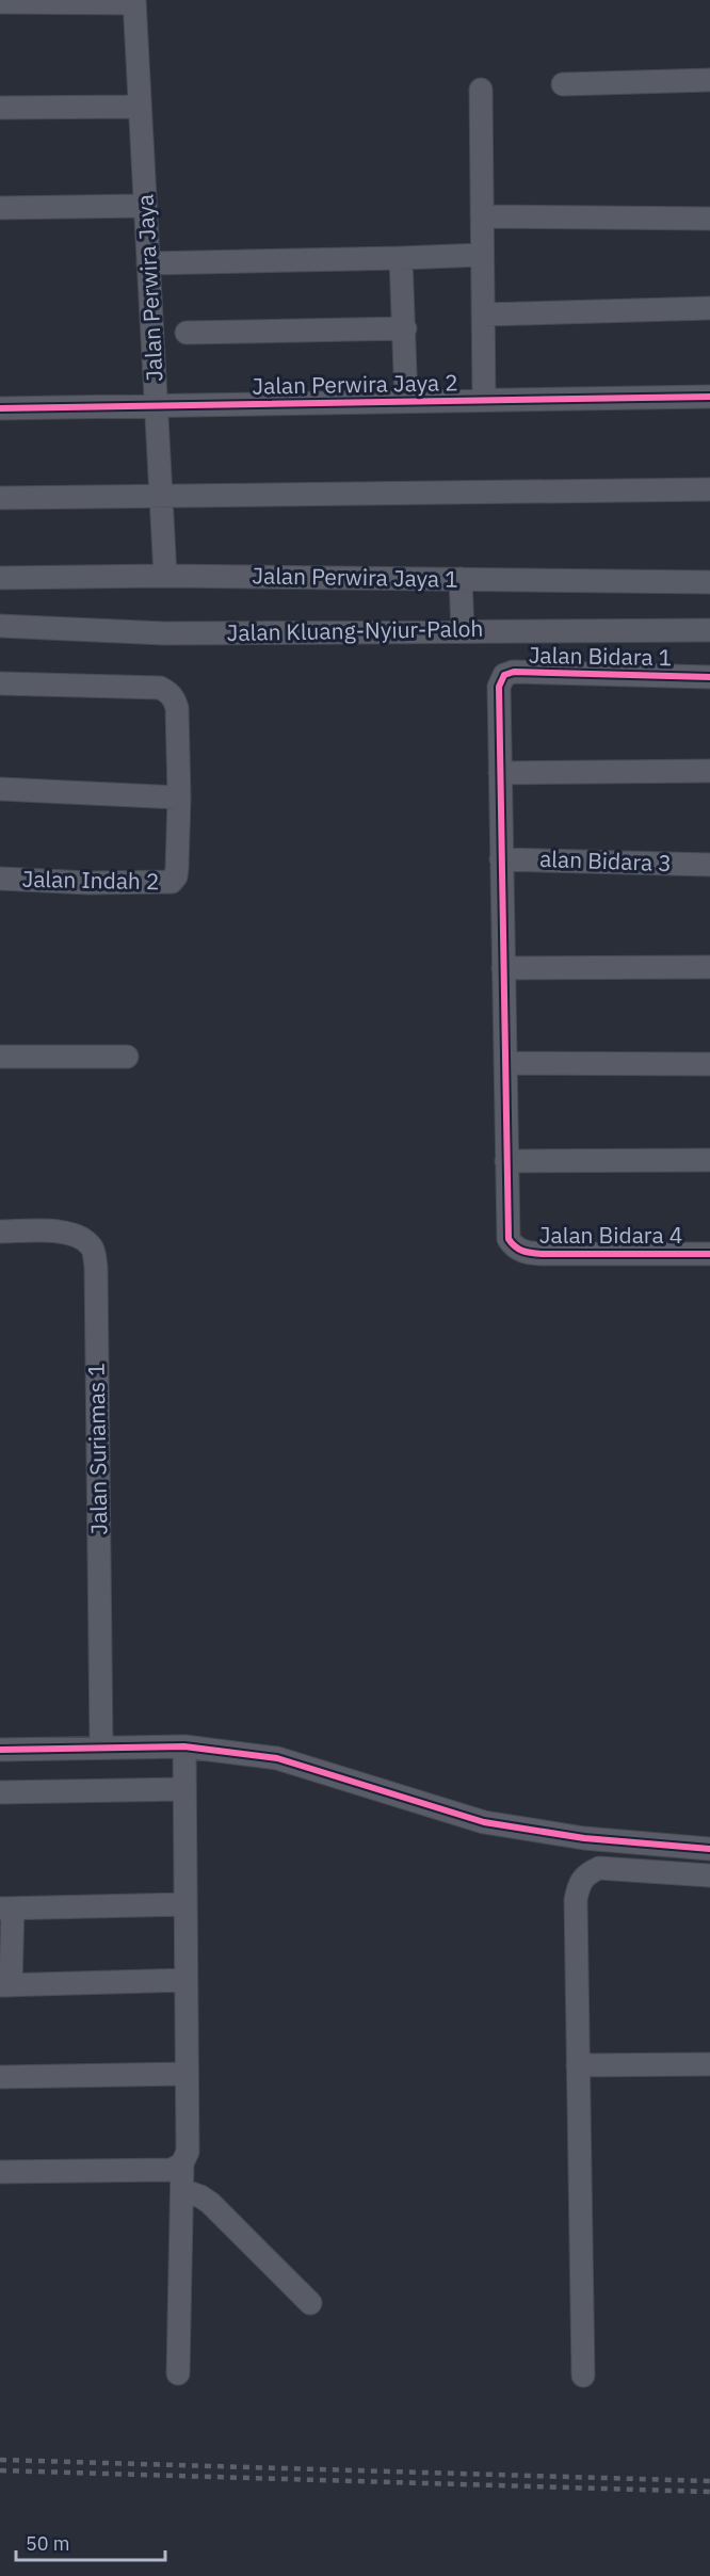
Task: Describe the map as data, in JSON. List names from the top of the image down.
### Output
{
  "streets": {
    "street": [
      "Jalan Perwira Jaya",
      "Jalan Perwira Jaya 2",
      "Jalan Perwira Jaya 1",
      "Jalan Kluang-Nyiur-Paloh",
      "Jalan Bidara 1",
      "alan Bidara 3",
      "Jalan Indah 2",
      "Jalan Bidara 4",
      "Jalan Suriamas 1"
    ]
  },
  "crossings": [
    ["Jalan Perwira Jaya", "Jalan Perwira Jaya 2"],
    ["Jalan Perwira Jaya", "Jalan Perwira Jaya 1"]
  ],
  "scale_bar": "50 m"
}
